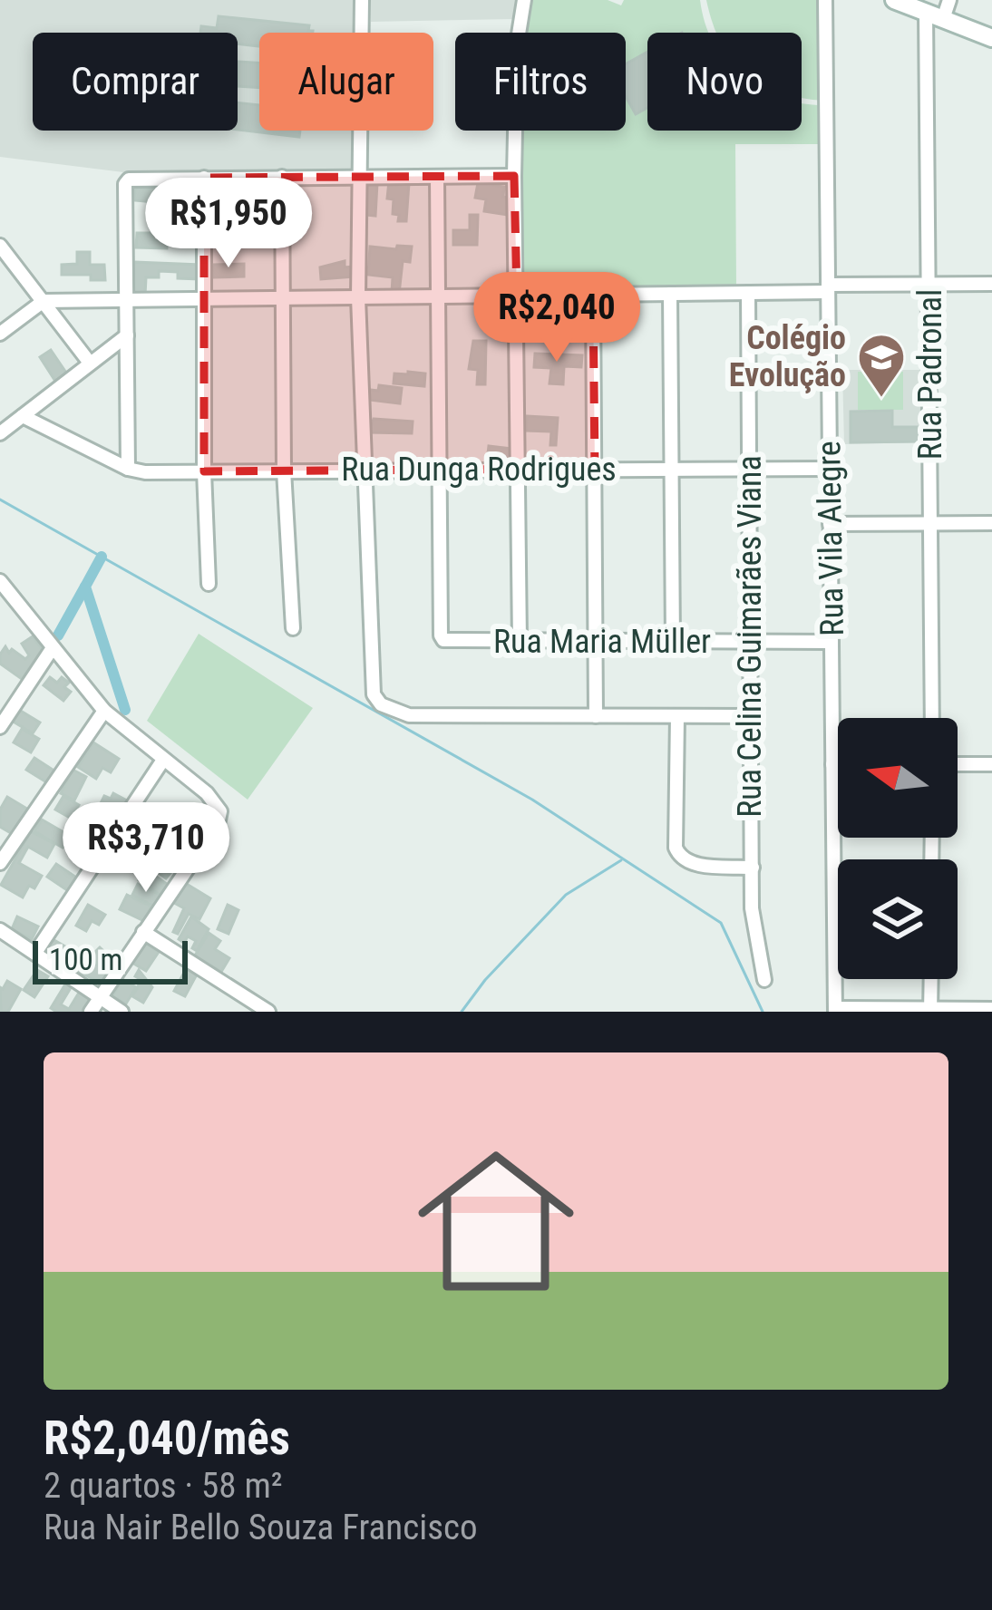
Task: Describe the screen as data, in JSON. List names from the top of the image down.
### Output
{
  "streets": {
    "street": [
      "Rua Padronal",
      "Rua Dunga Rodrigues",
      "Rua Vila Alegre",
      "Rua Celina Guimarães Viana",
      "Rua Maria Müller"
    ]
  },
  "crossings": [
    ["Rua Dunga Rodrigues", "Rua Vila Alegre"],
    ["Rua Dunga Rodrigues", "Rua Celina Guimarães Viana"],
    ["Rua Dunga Rodrigues", "Rua Maria Müller"],
    ["Rua Vila Alegre", "Rua Maria Müller"],
    ["Rua Celina Guimarães Viana", "Rua Maria Müller"]
  ],
  "places": {
    "school or university": ["Colégio Evolução"]
  },
  "scale_bar": "100 m",
  "north": "left",
  "page": {
    "chip": [
      "Comprar",
      "Alugar",
      "Filtros",
      "Novo"
    ],
    "price": ["R$1,950", "R$2,040", "R$3,710"],
    "scale": "100 m",
    "list": [
      {
        "name": "R$2,040/mês",
        "note": "2 quartos · 58 m² · Rua Nair Bello Souza Francisco"
      }
    ]
  }
}
